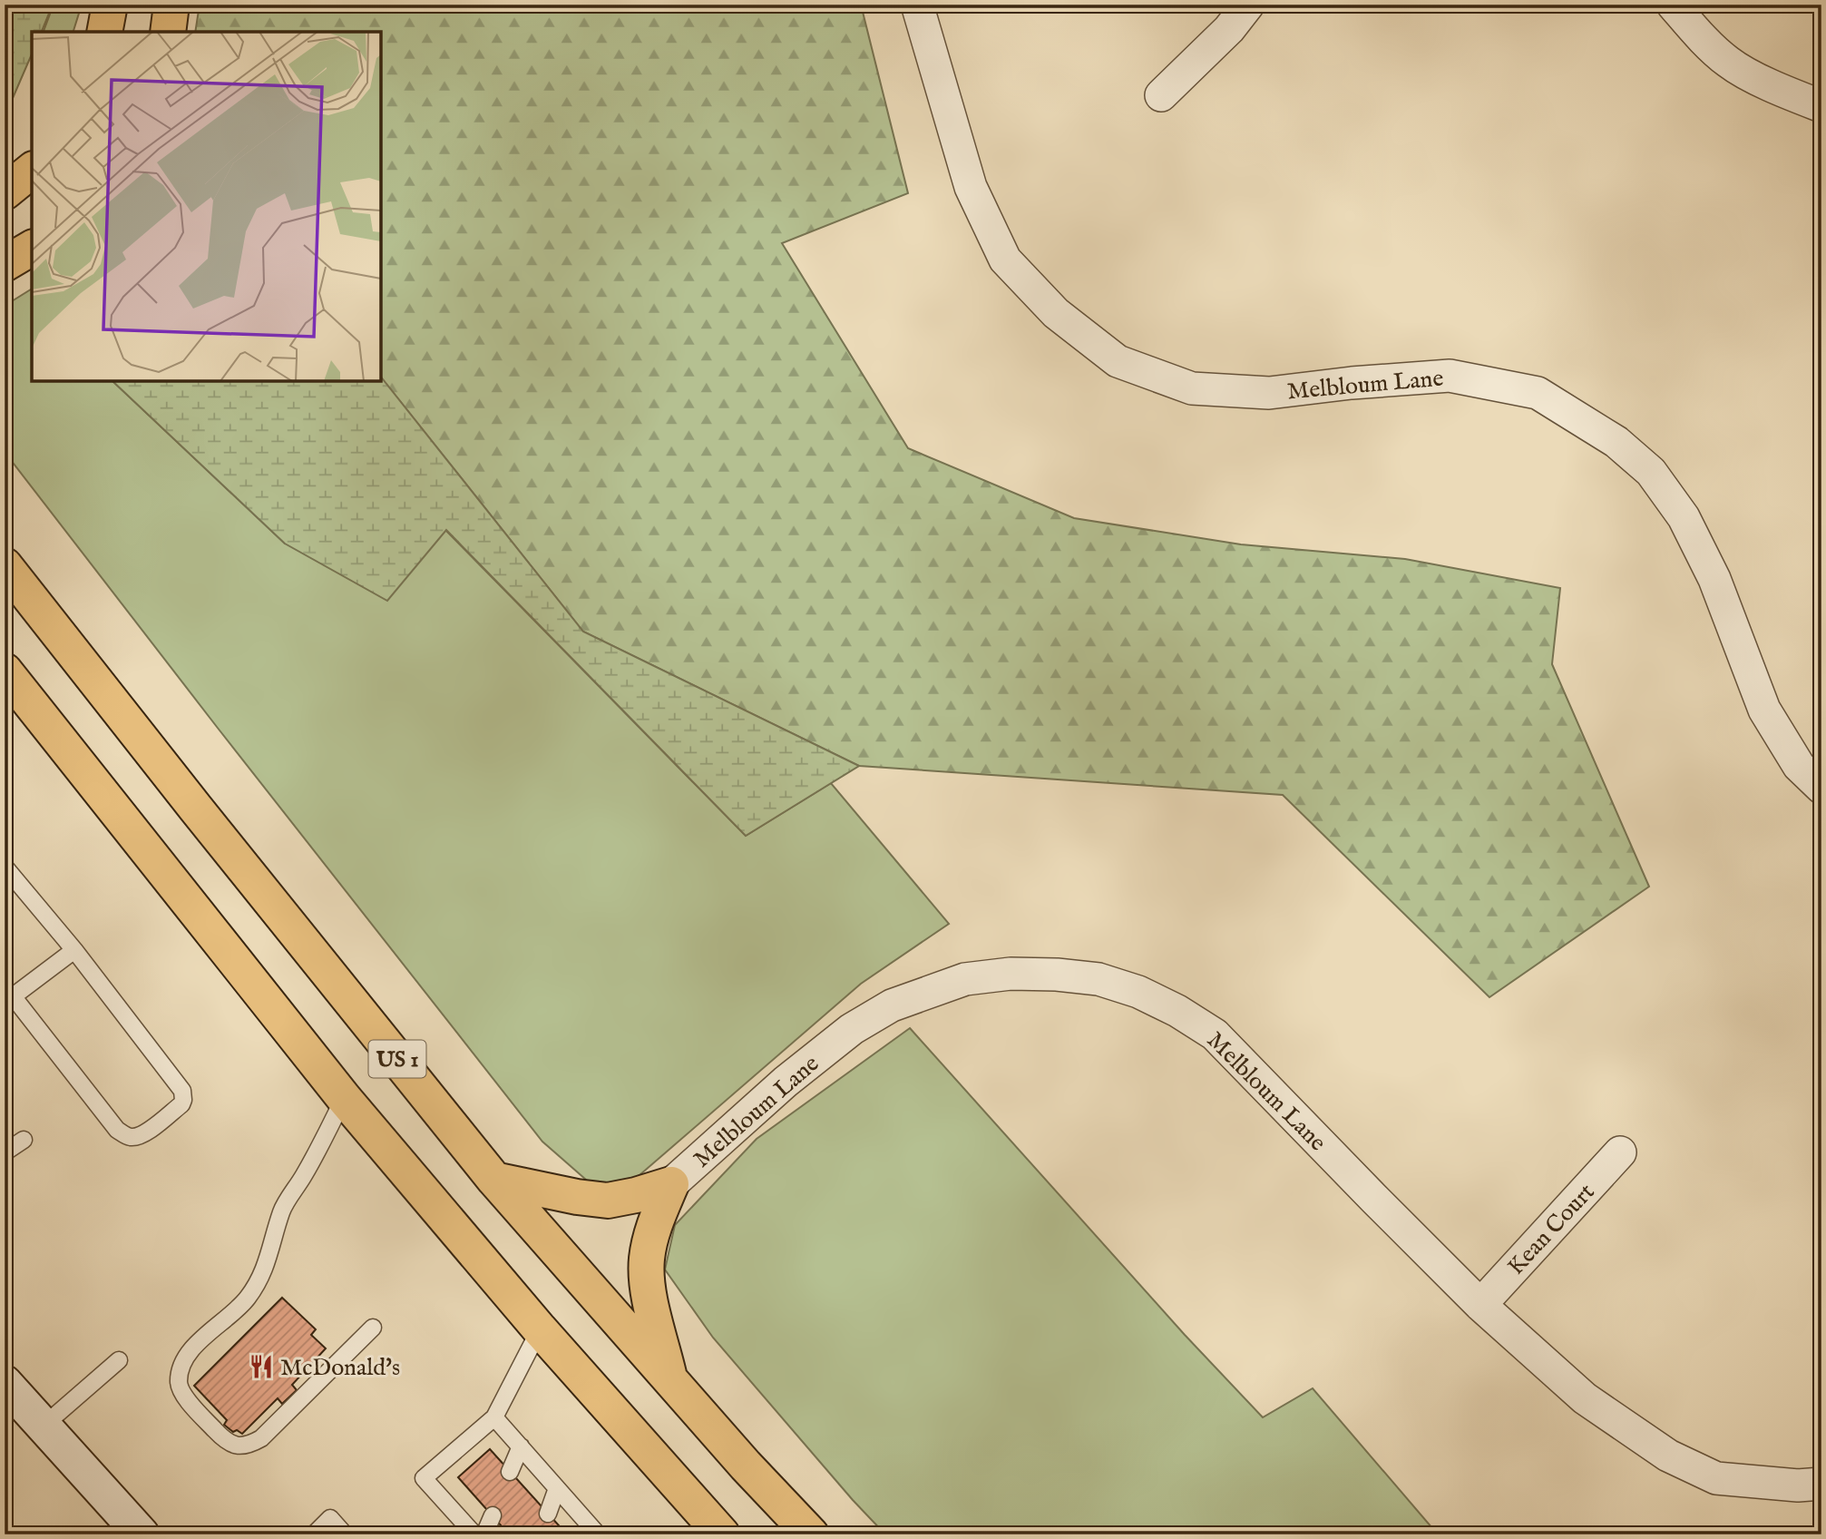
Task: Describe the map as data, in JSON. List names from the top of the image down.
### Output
{
  "streets": {
    "highway": ["US 1"],
    "street": ["Melbloum Lane", "Kean Court"]
  },
  "crossings": [
    ["Melbloum Lane", "Kean Court"]
  ],
  "places": {
    "restaurant": ["McDonald's"]
  }
}
